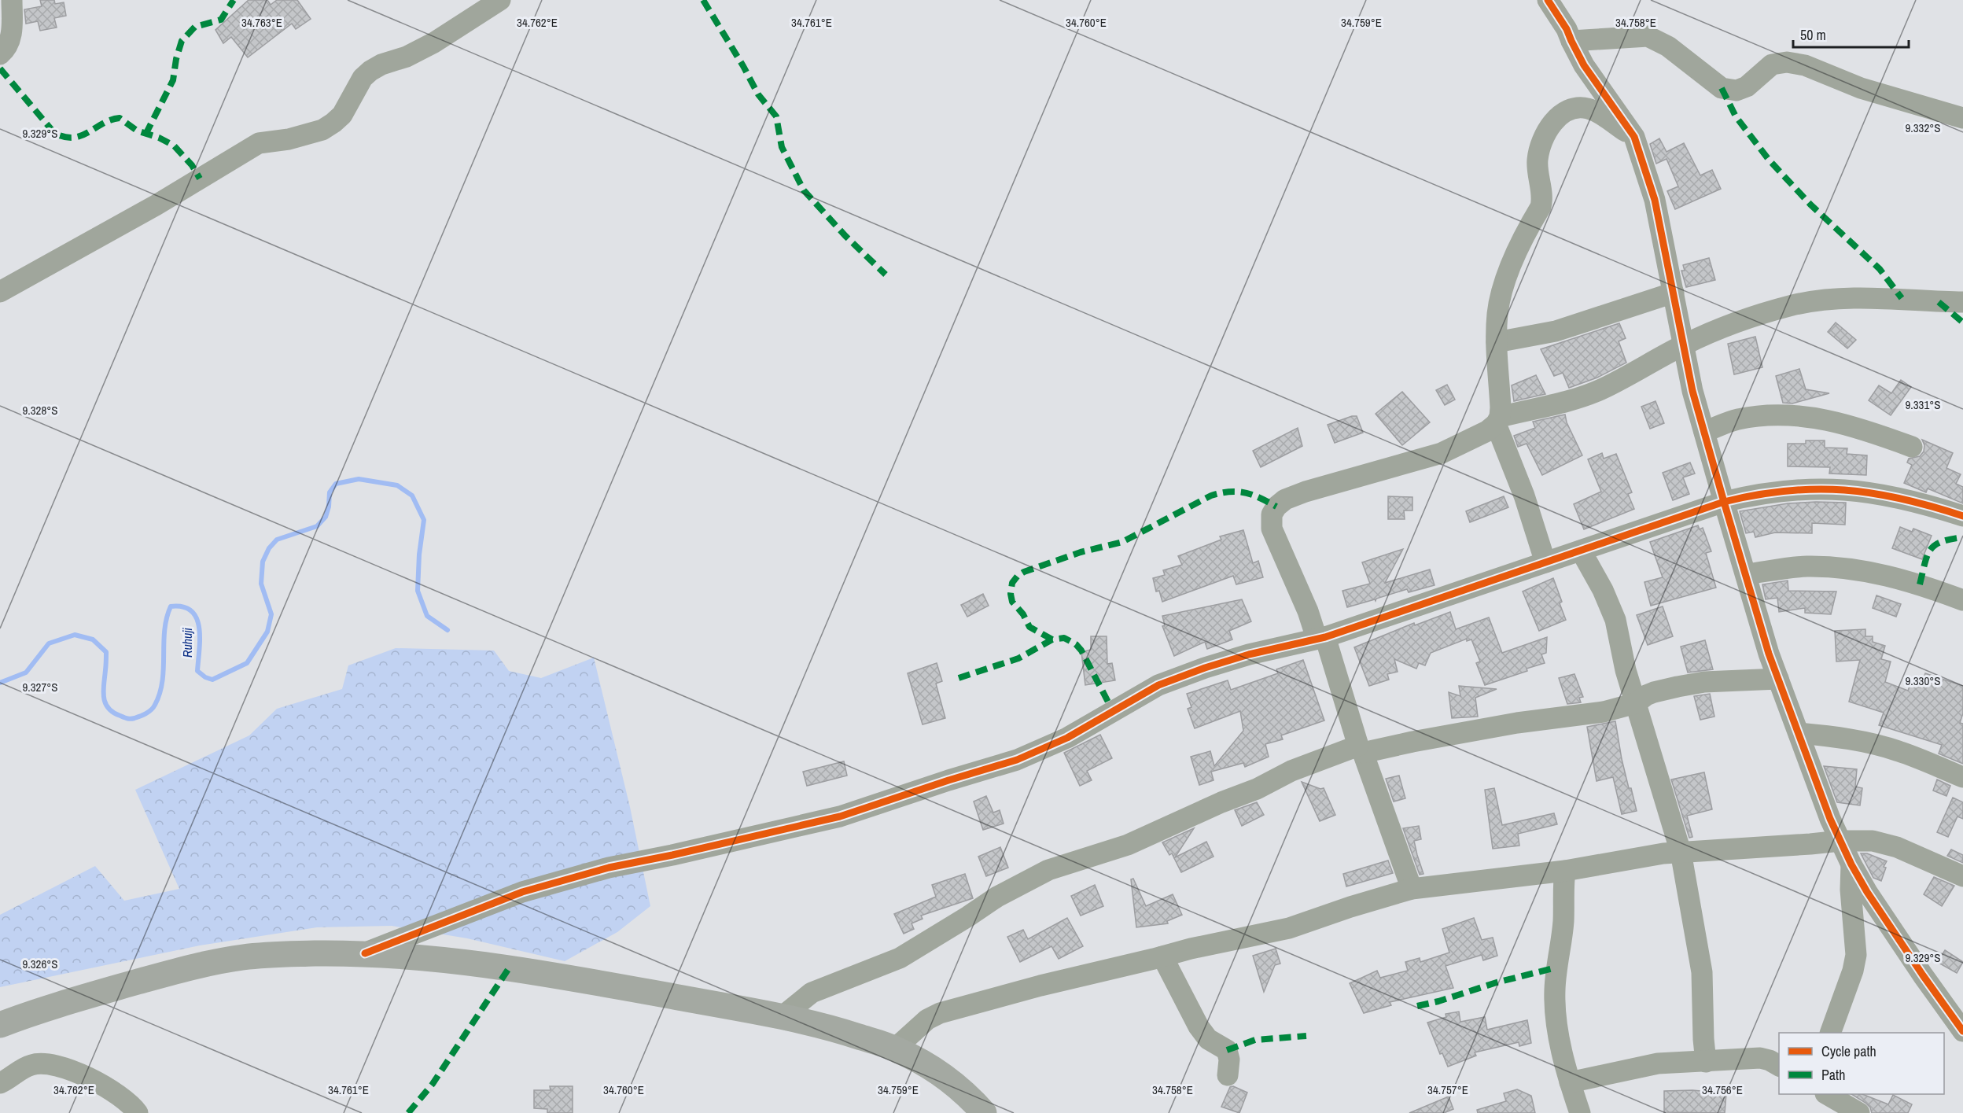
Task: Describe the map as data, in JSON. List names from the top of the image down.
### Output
{
  "water": ["Ruhuji"],
  "legend": ["Cycle path", "Path"],
  "scale_bar": "50 m",
  "coordinates": [
    "34.762°E",
    "34.761°E",
    "34.760°E",
    "34.759°E",
    "34.758°E",
    "34.763°E",
    "9.332°S",
    "9.329°S",
    "9.331°S",
    "9.328°S",
    "9.330°S",
    "9.327°S",
    "9.326°S",
    "34.757°E",
    "34.756°E"
  ]
}
